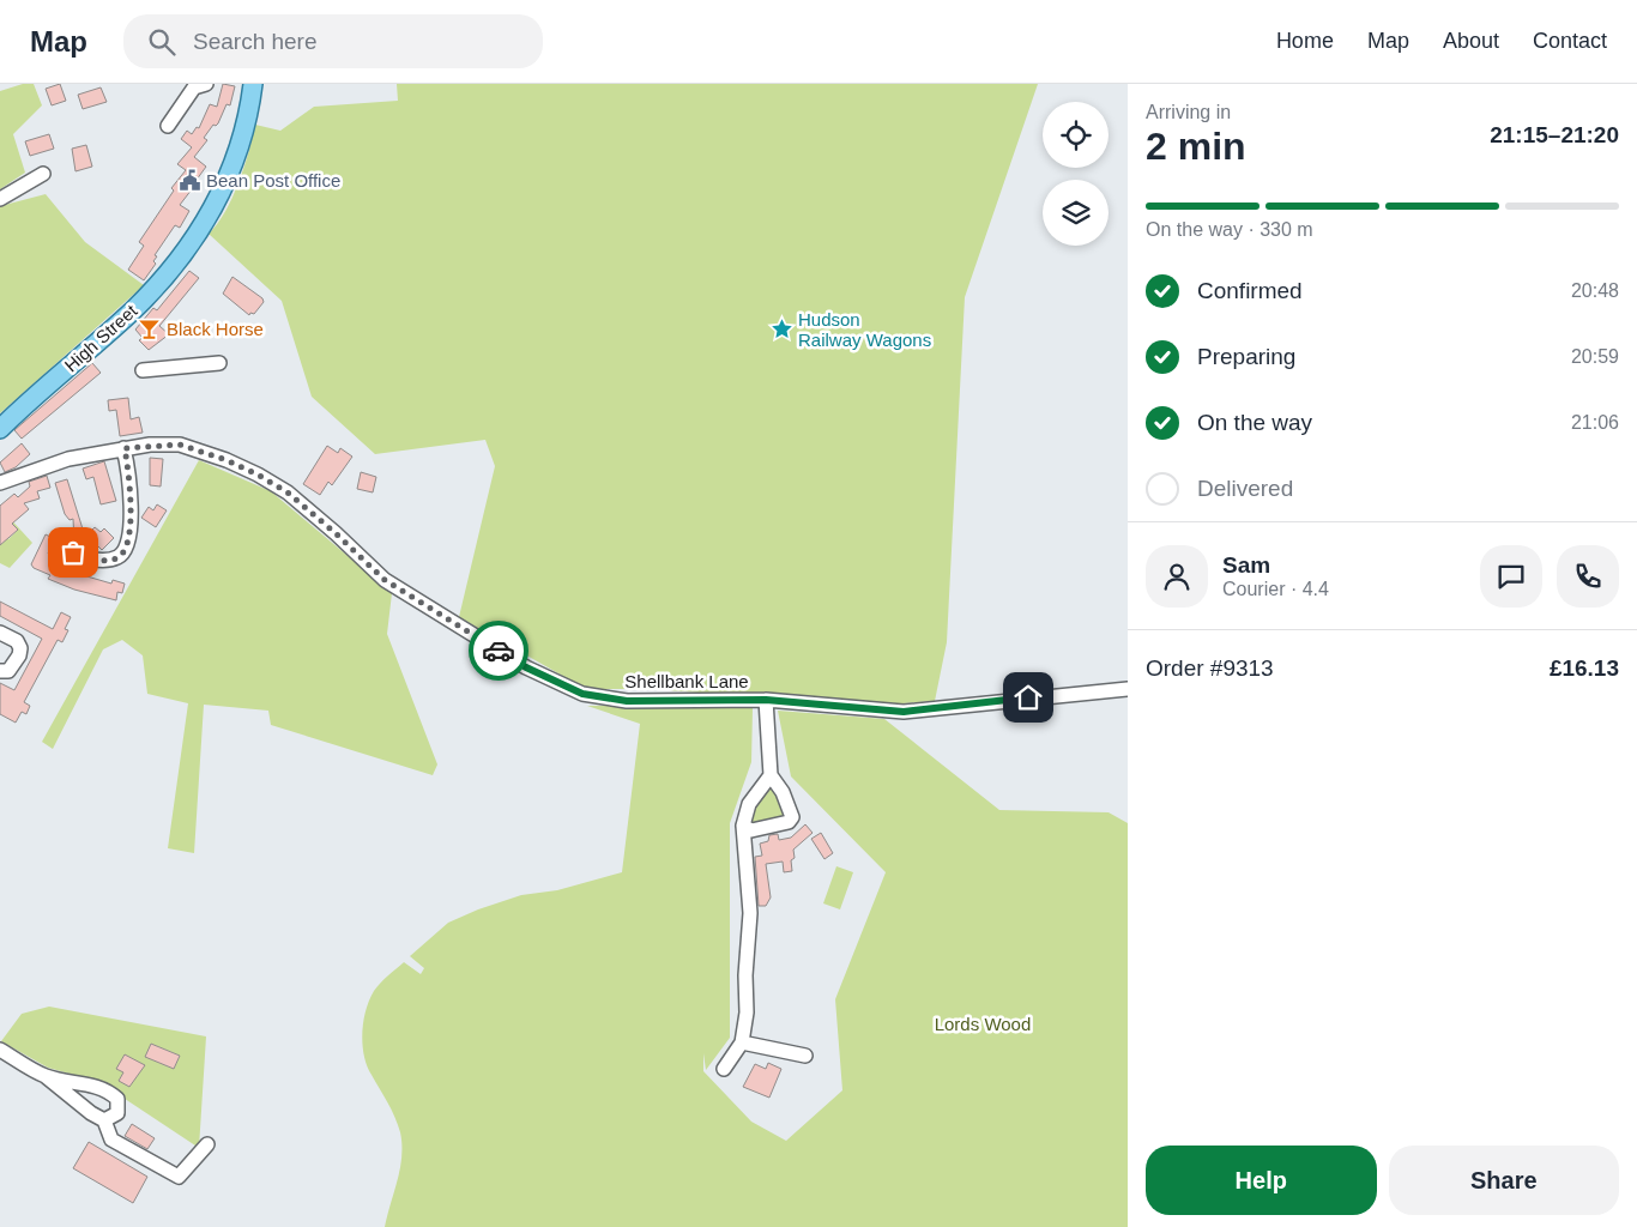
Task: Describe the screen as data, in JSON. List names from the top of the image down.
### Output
{
  "streets": {
    "main road": ["High Street"],
    "street": ["Shellbank Lane"]
  },
  "parks": ["Lords Wood"],
  "places": {
    "public building": ["Bean Post Office"],
    "bar": ["Black Horse"],
    "place": ["Hudson Railway Wagons"]
  },
  "page": {
    "header": "Map",
    "search": "Search here",
    "nav": [
      "Home",
      "Map",
      "About",
      "Contact"
    ],
    "heading": ["2 min", "Arriving in", "21:15–21:20"],
    "panel": [
      "Sam",
      "Courier · 4.4",
      "Order #9313",
      "£16.13"
    ],
    "bar": "On the way · 330 m",
    "list": [
      ["Confirmed", "20:48"],
      ["Preparing", "20:59"],
      ["On the way", "21:06"],
      "Delivered"
    ],
    "buttons": ["Help", "Share"]
  }
}
